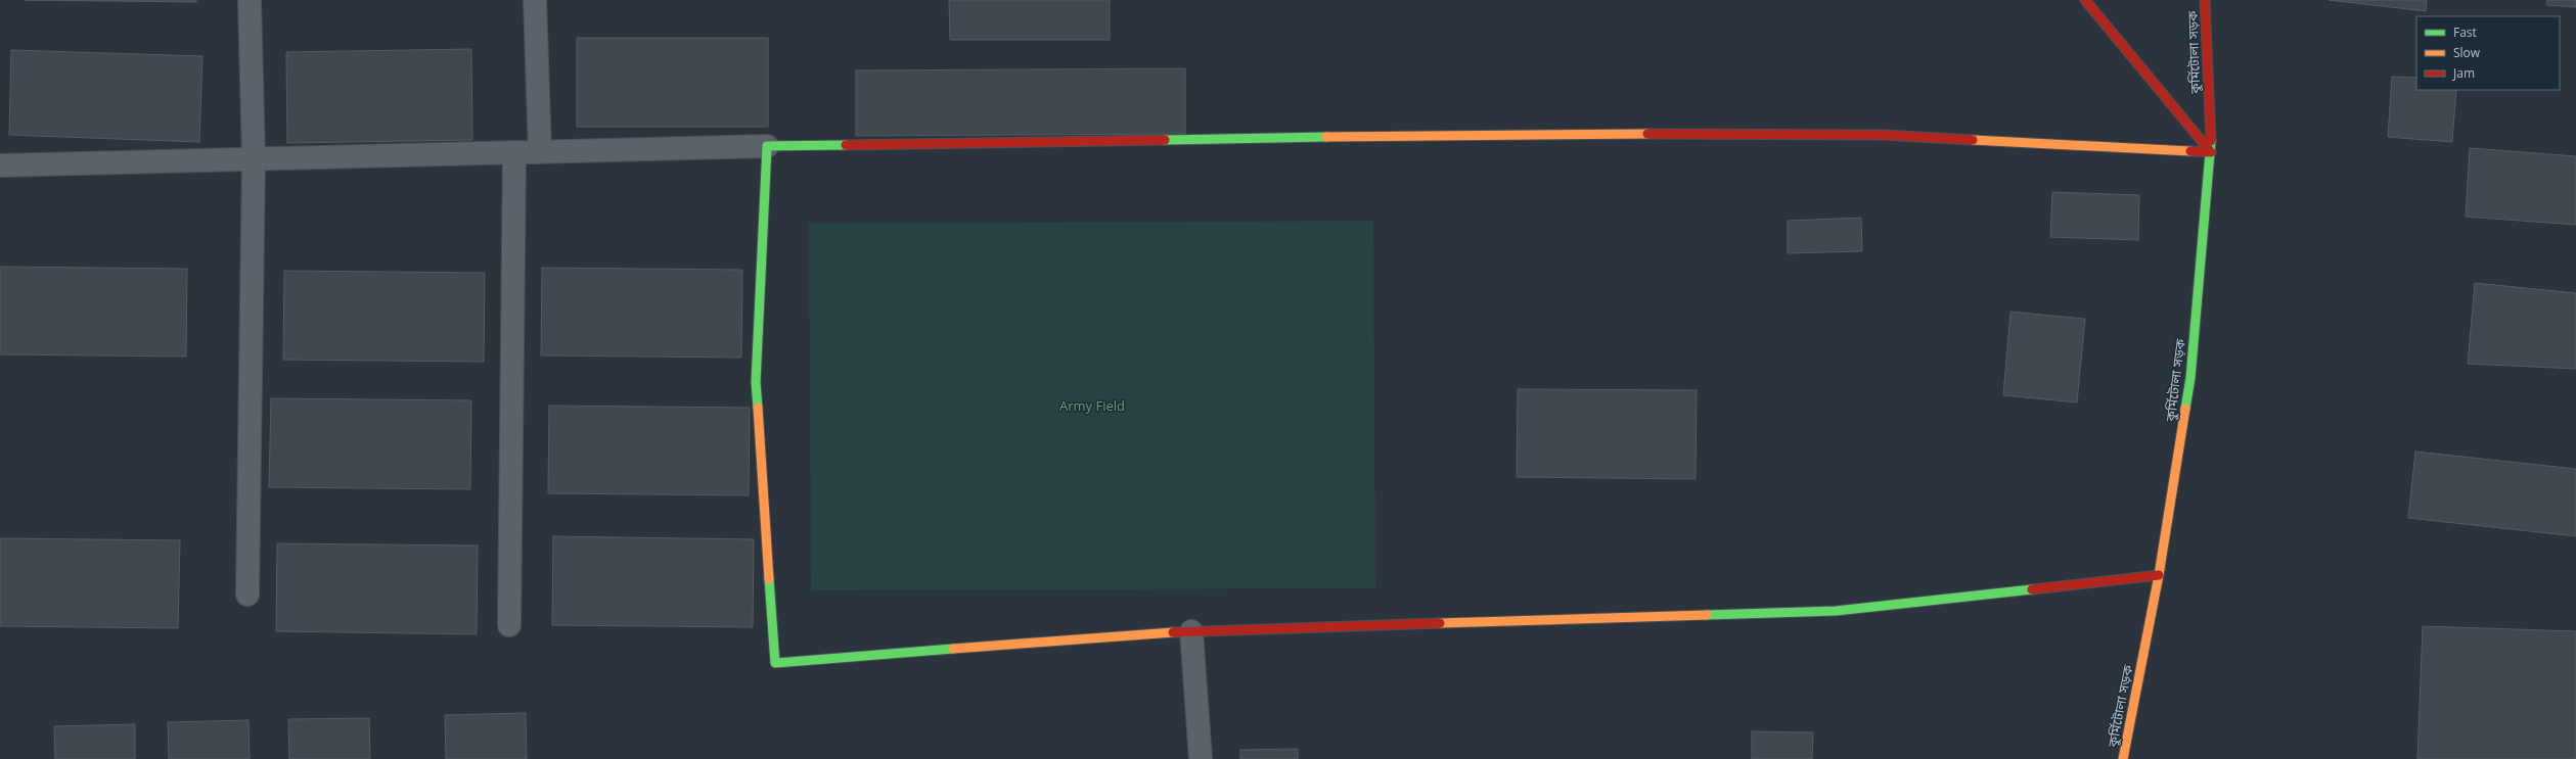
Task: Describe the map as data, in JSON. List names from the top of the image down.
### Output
{
  "streets": {
    "street": ["কুর্মিটোলা সড়ক"]
  },
  "parks": ["Army Field"],
  "legend": ["Fast", "Slow", "Jam"]
}
